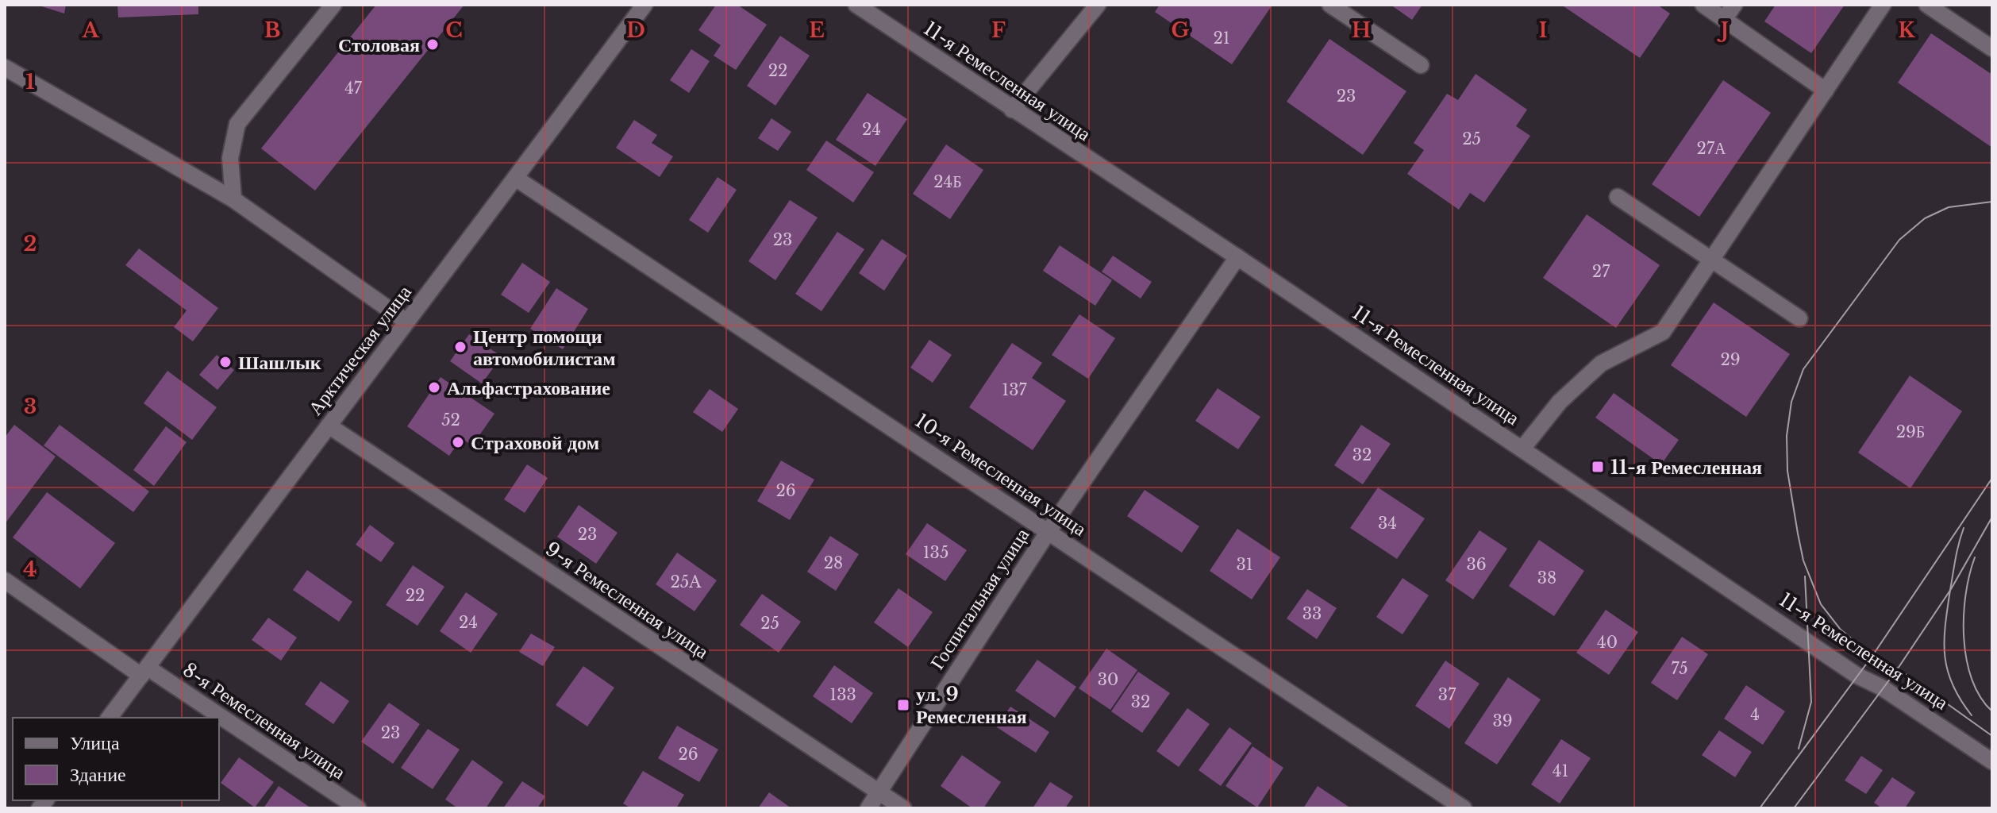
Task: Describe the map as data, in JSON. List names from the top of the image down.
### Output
{
  "streets": {
    "main road": [
      "11-я Ремесленная улица",
      "Арктическая улица",
      "10-я Ремесленная улица",
      "Госпитальная улица",
      "9-я Ремесленная улица",
      "8-я Ремесленная улица"
    ]
  },
  "crossings": [
    ["11-я Ремесленная улица", "Госпитальная улица"],
    ["Арктическая улица", "10-я Ремесленная улица"],
    ["Арктическая улица", "9-я Ремесленная улица"],
    ["Арктическая улица", "8-я Ремесленная улица"],
    ["10-я Ремесленная улица", "Госпитальная улица"],
    ["Госпитальная улица", "9-я Ремесленная улица"]
  ],
  "places": {
    "other": [
      "Столовая",
      "Центр помощи автомобилистам",
      "Шашлык",
      "Альфастрахование",
      "Страховой дом"
    ],
    "transit": ["11-я Ремесленная", "ул. 9 Ремесленная"]
  },
  "house_numbers": [
    "21",
    "22",
    "47",
    "23",
    "24",
    "25",
    "27А",
    "24Б",
    "23",
    "27",
    "29",
    "137",
    "52",
    "29Б",
    "32",
    "26",
    "34",
    "23",
    "135",
    "28",
    "31",
    "36",
    "38",
    "25A",
    "22",
    "33",
    "24",
    "25",
    "40",
    "75",
    "30",
    "133",
    "37",
    "32",
    "4",
    "39",
    "23",
    "26",
    "41"
  ],
  "legend": ["Улица", "Здание"],
  "grid": {
    "columns": [
      "A",
      "B",
      "C",
      "D",
      "E",
      "F",
      "G",
      "H",
      "I",
      "J",
      "K"
    ],
    "rows": [
      "1",
      "2",
      "3",
      "4"
    ]
  }
}
